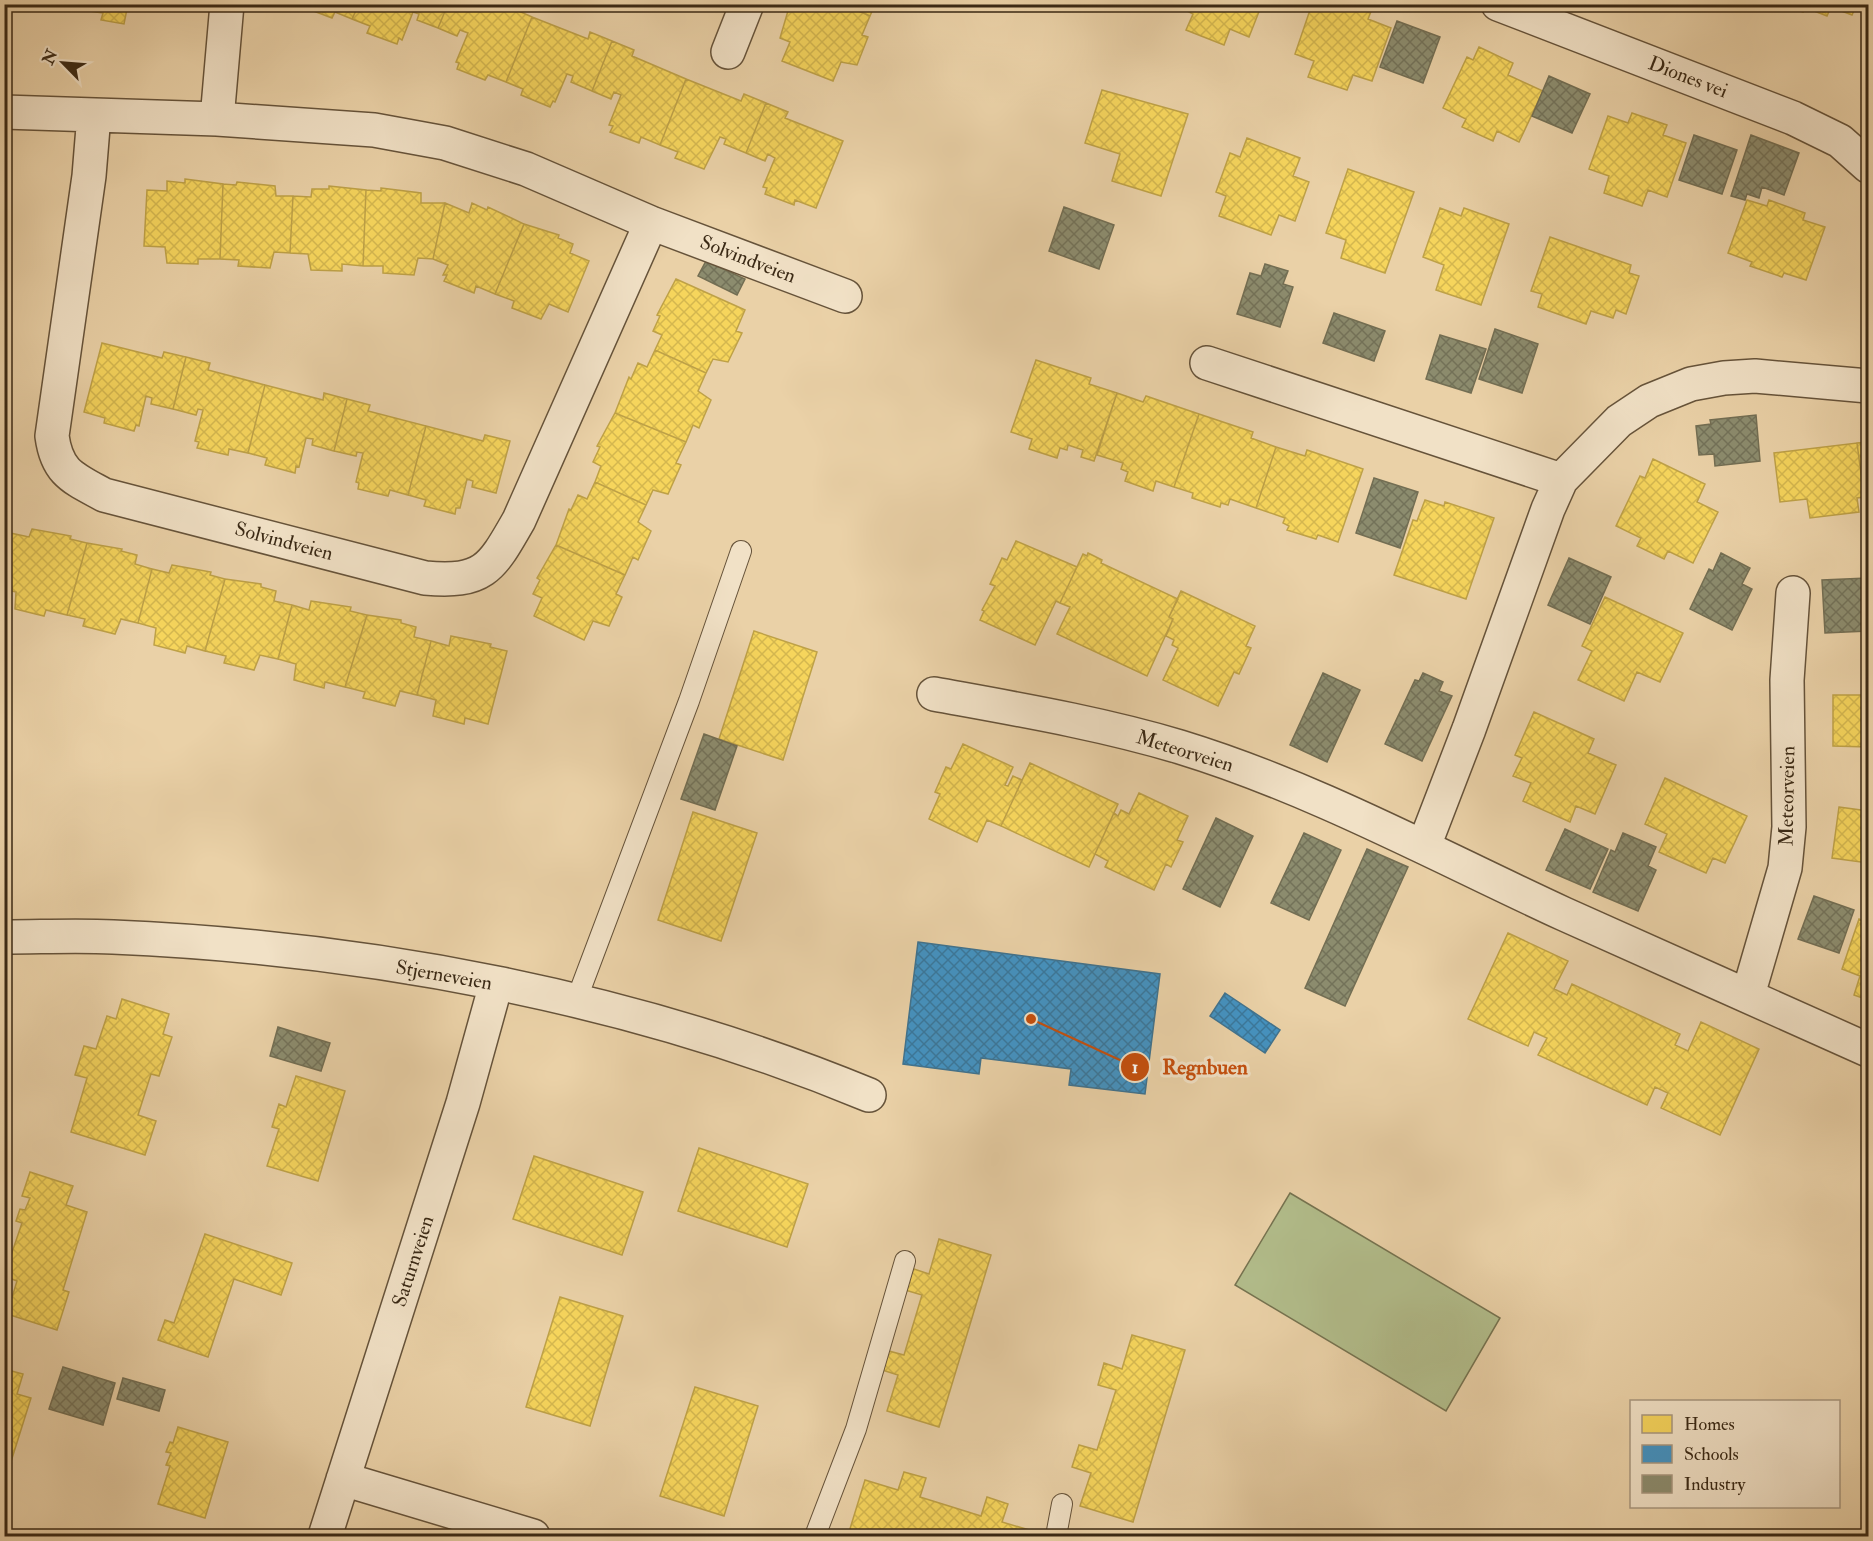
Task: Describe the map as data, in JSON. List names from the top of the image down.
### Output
{
  "streets": {
    "street": [
      "Diones vei",
      "Solvindveien",
      "Meteorveien",
      "Stjerneveien",
      "Saturnveien"
    ]
  },
  "crossings": [
    ["Stjerneveien", "Saturnveien"]
  ],
  "places": ["Regnbuen"],
  "legend": ["Homes", "Schools", "Industry"],
  "north": "top left"
}
